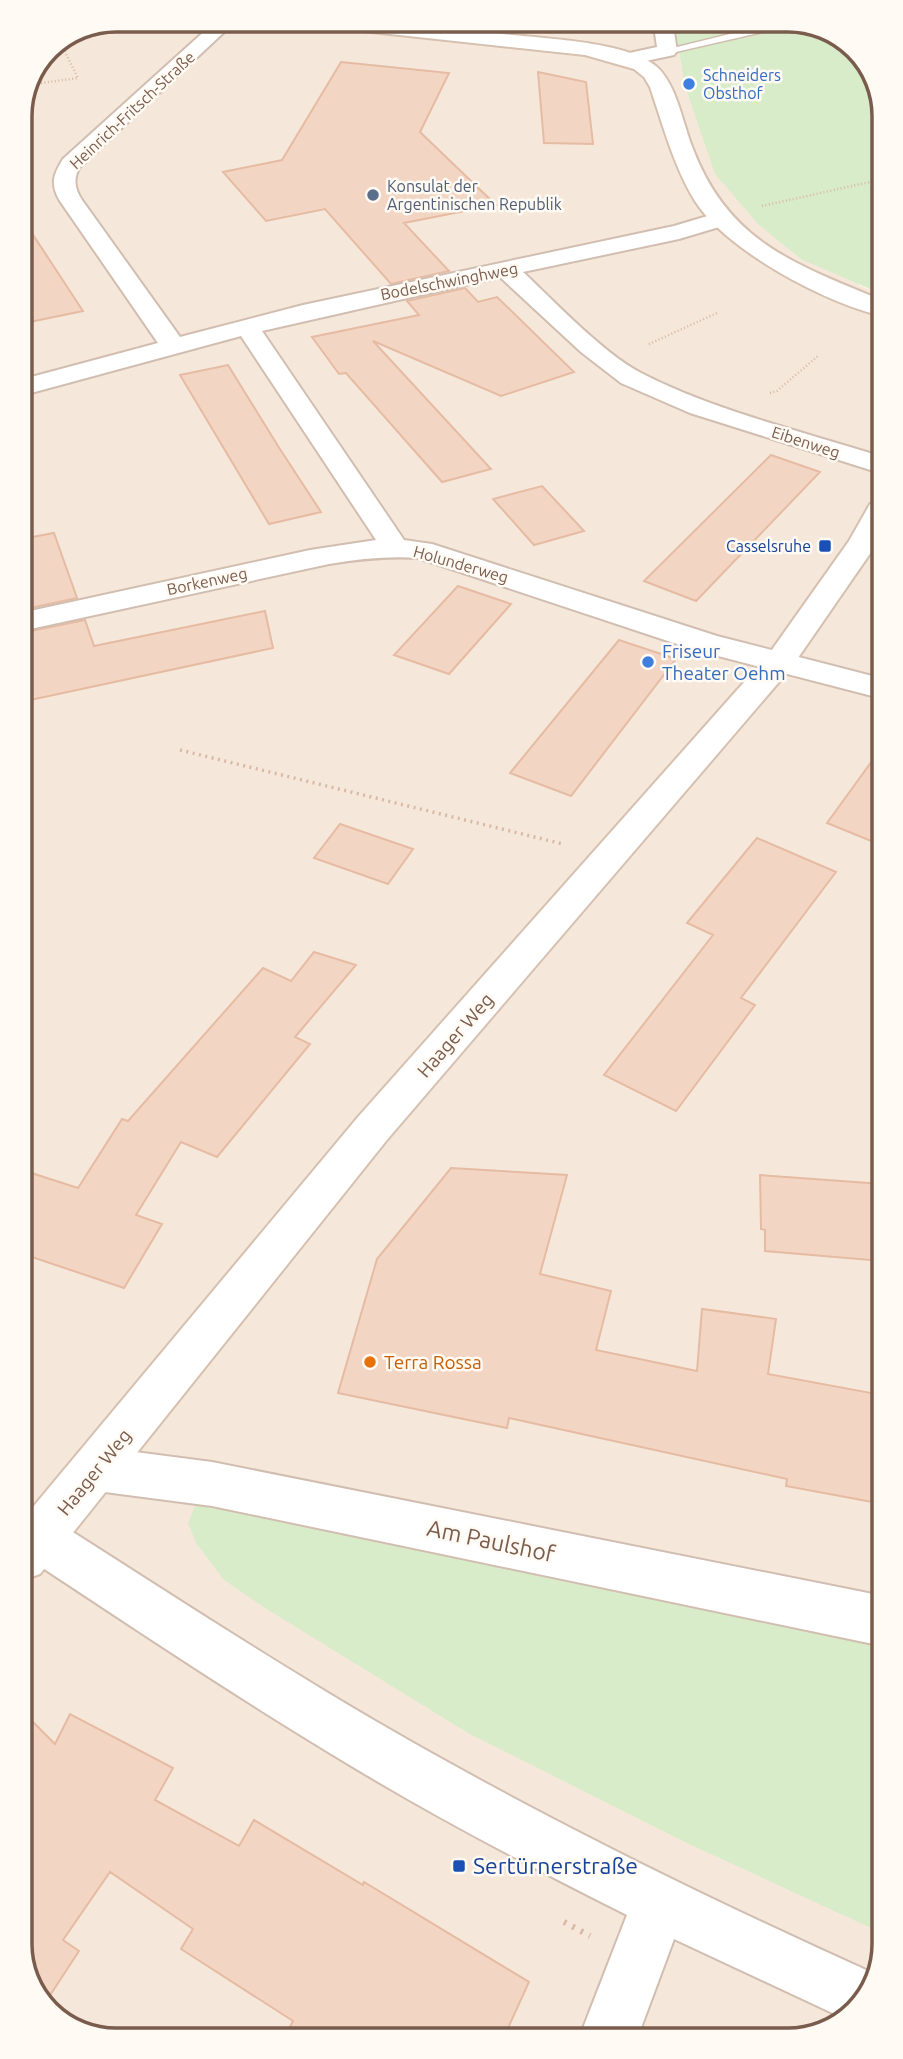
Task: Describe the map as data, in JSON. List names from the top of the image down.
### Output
{
  "streets": {
    "street": [
      "Heinrich-Fritsch-Straße",
      "Bodelschwinghweg",
      "Eibenweg",
      "Holunderweg",
      "Borkenweg",
      "Haager Weg",
      "Am Paulshof"
    ]
  },
  "crossings": [
    ["Heinrich-Fritsch-Straße", "Bodelschwinghweg"],
    ["Bodelschwinghweg", "Eibenweg"],
    ["Bodelschwinghweg", "Holunderweg"],
    ["Holunderweg", "Borkenweg"],
    ["Holunderweg", "Haager Weg"],
    ["Haager Weg", "Am Paulshof"]
  ],
  "places": {
    "other": [
      "Schneiders Obsthof",
      "Konsulat der Argentinischen Republik",
      "Friseur Theater Oehm",
      "Terra Rossa"
    ],
    "transit": ["Casselsruhe", "Sertürnerstraße"]
  }
}
